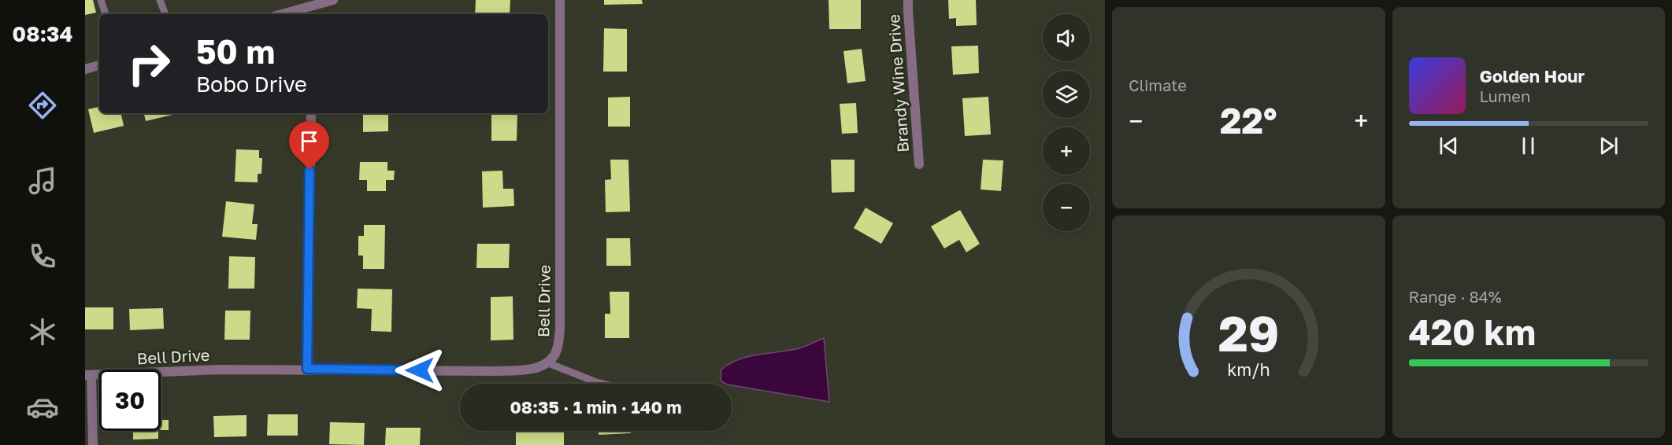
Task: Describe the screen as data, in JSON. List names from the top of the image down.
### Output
{
  "streets": {
    "street": ["Brandy Wine Drive", "Bell Drive"]
  },
  "page": {
    "tabs": "08:34",
    "tile": [
      "Climate",
      ["Range · 84%", "420 km"]
    ],
    "map_buttons": ["+", "−"],
    "turn": ["50 m", "Bobo Drive"],
    "song": ["Golden Hour", "Lumen"],
    "heat": ["−", "22°", "+"],
    "limit": "30",
    "trip": "08:35 · 1 min · 140 m",
    "gauge": ["29", "km/h"]
  }
}
